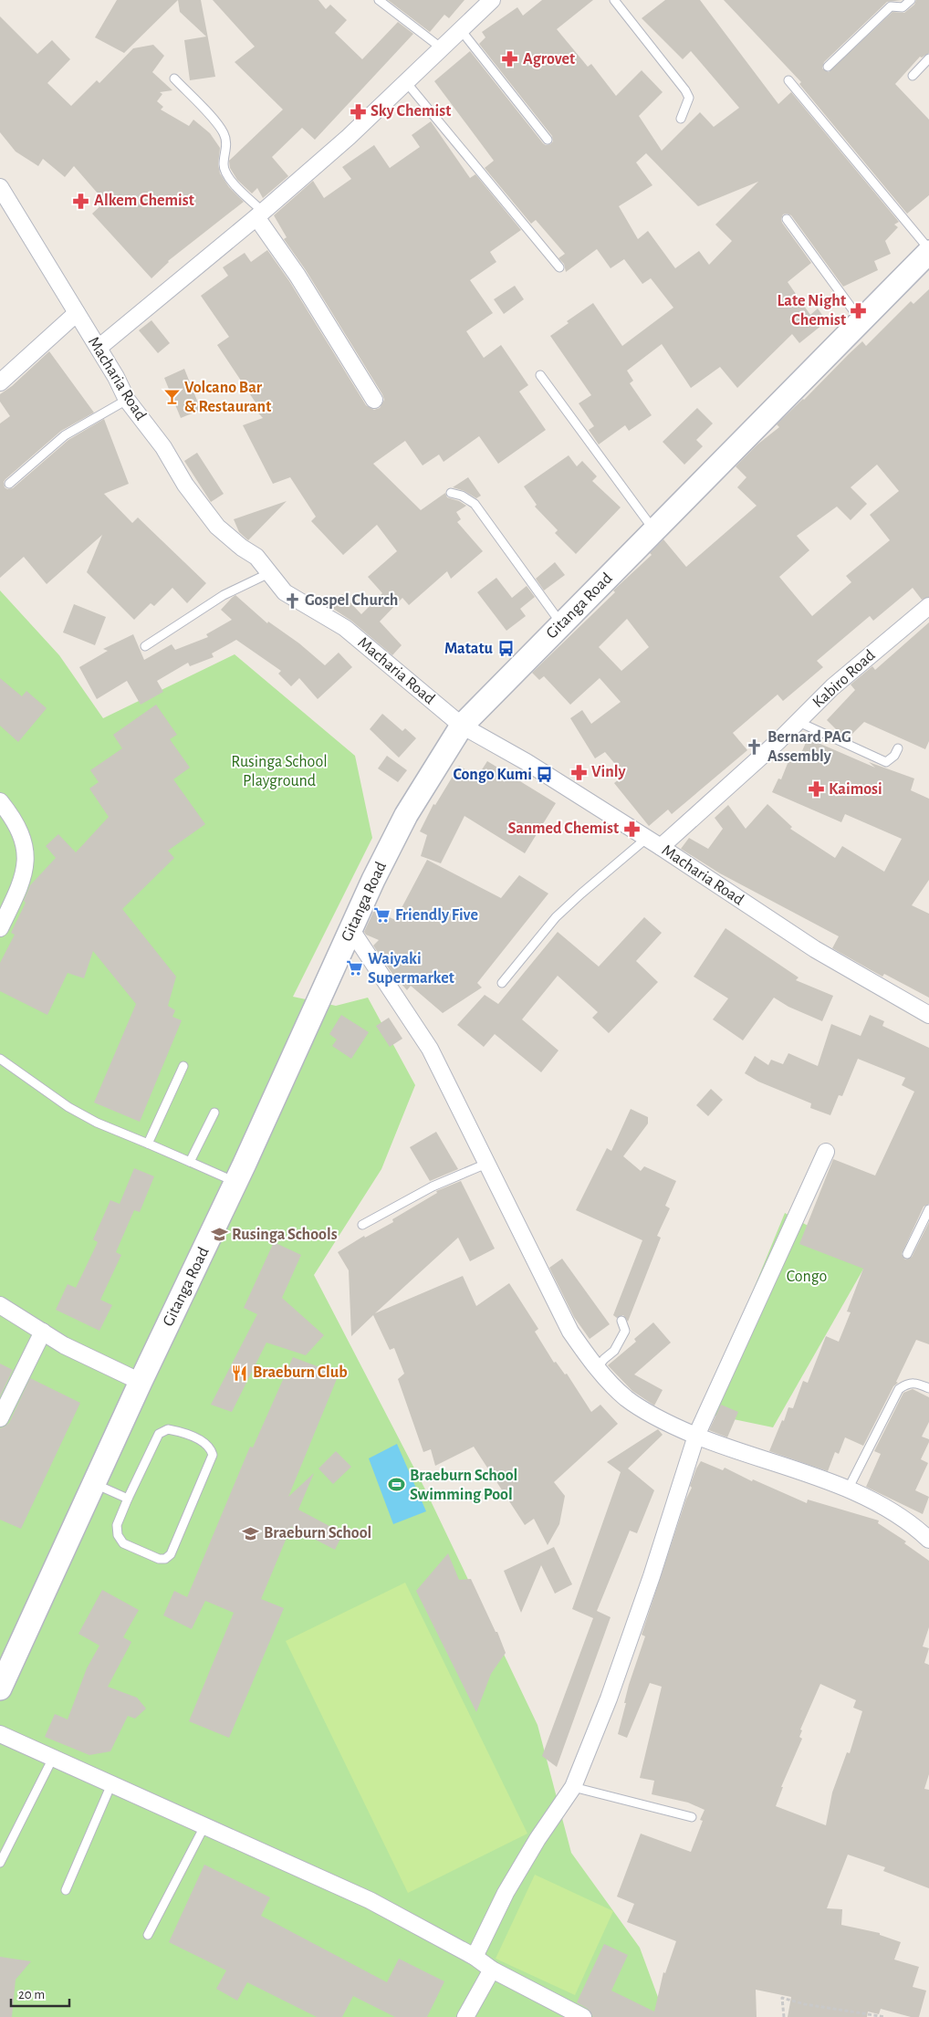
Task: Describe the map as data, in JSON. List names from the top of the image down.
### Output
{
  "streets": {
    "main road": ["Gitanga Road"],
    "street": ["Macharia Road", "Kabiro Road"]
  },
  "crossings": [
    ["Macharia Road", "Gitanga Road"],
    ["Macharia Road", "Kabiro Road"]
  ],
  "parks": ["Rusinga School Playground", "Congo"],
  "places": {
    "pharmacy": [
      "Agrovet",
      "Sky Chemist",
      "Alkem Chemist",
      "Late Night Chemist",
      "Vinly",
      "Kaimosi",
      "Sanmed Chemist"
    ],
    "bar": ["Volcano Bar & Restaurant"],
    "church": ["Gospel Church", "Bernard PAG Assembly"],
    "bus stop": ["Matatu", "Congo Kumi"],
    "supermarket": ["Friendly Five", "Waiyaki Supermarket"],
    "school or university": ["Rusinga Schools", "Braeburn School"],
    "restaurant": ["Braeburn Club"],
    "sports": ["Braeburn School Swimming Pool"]
  },
  "scale_bar": "20 m"
}
